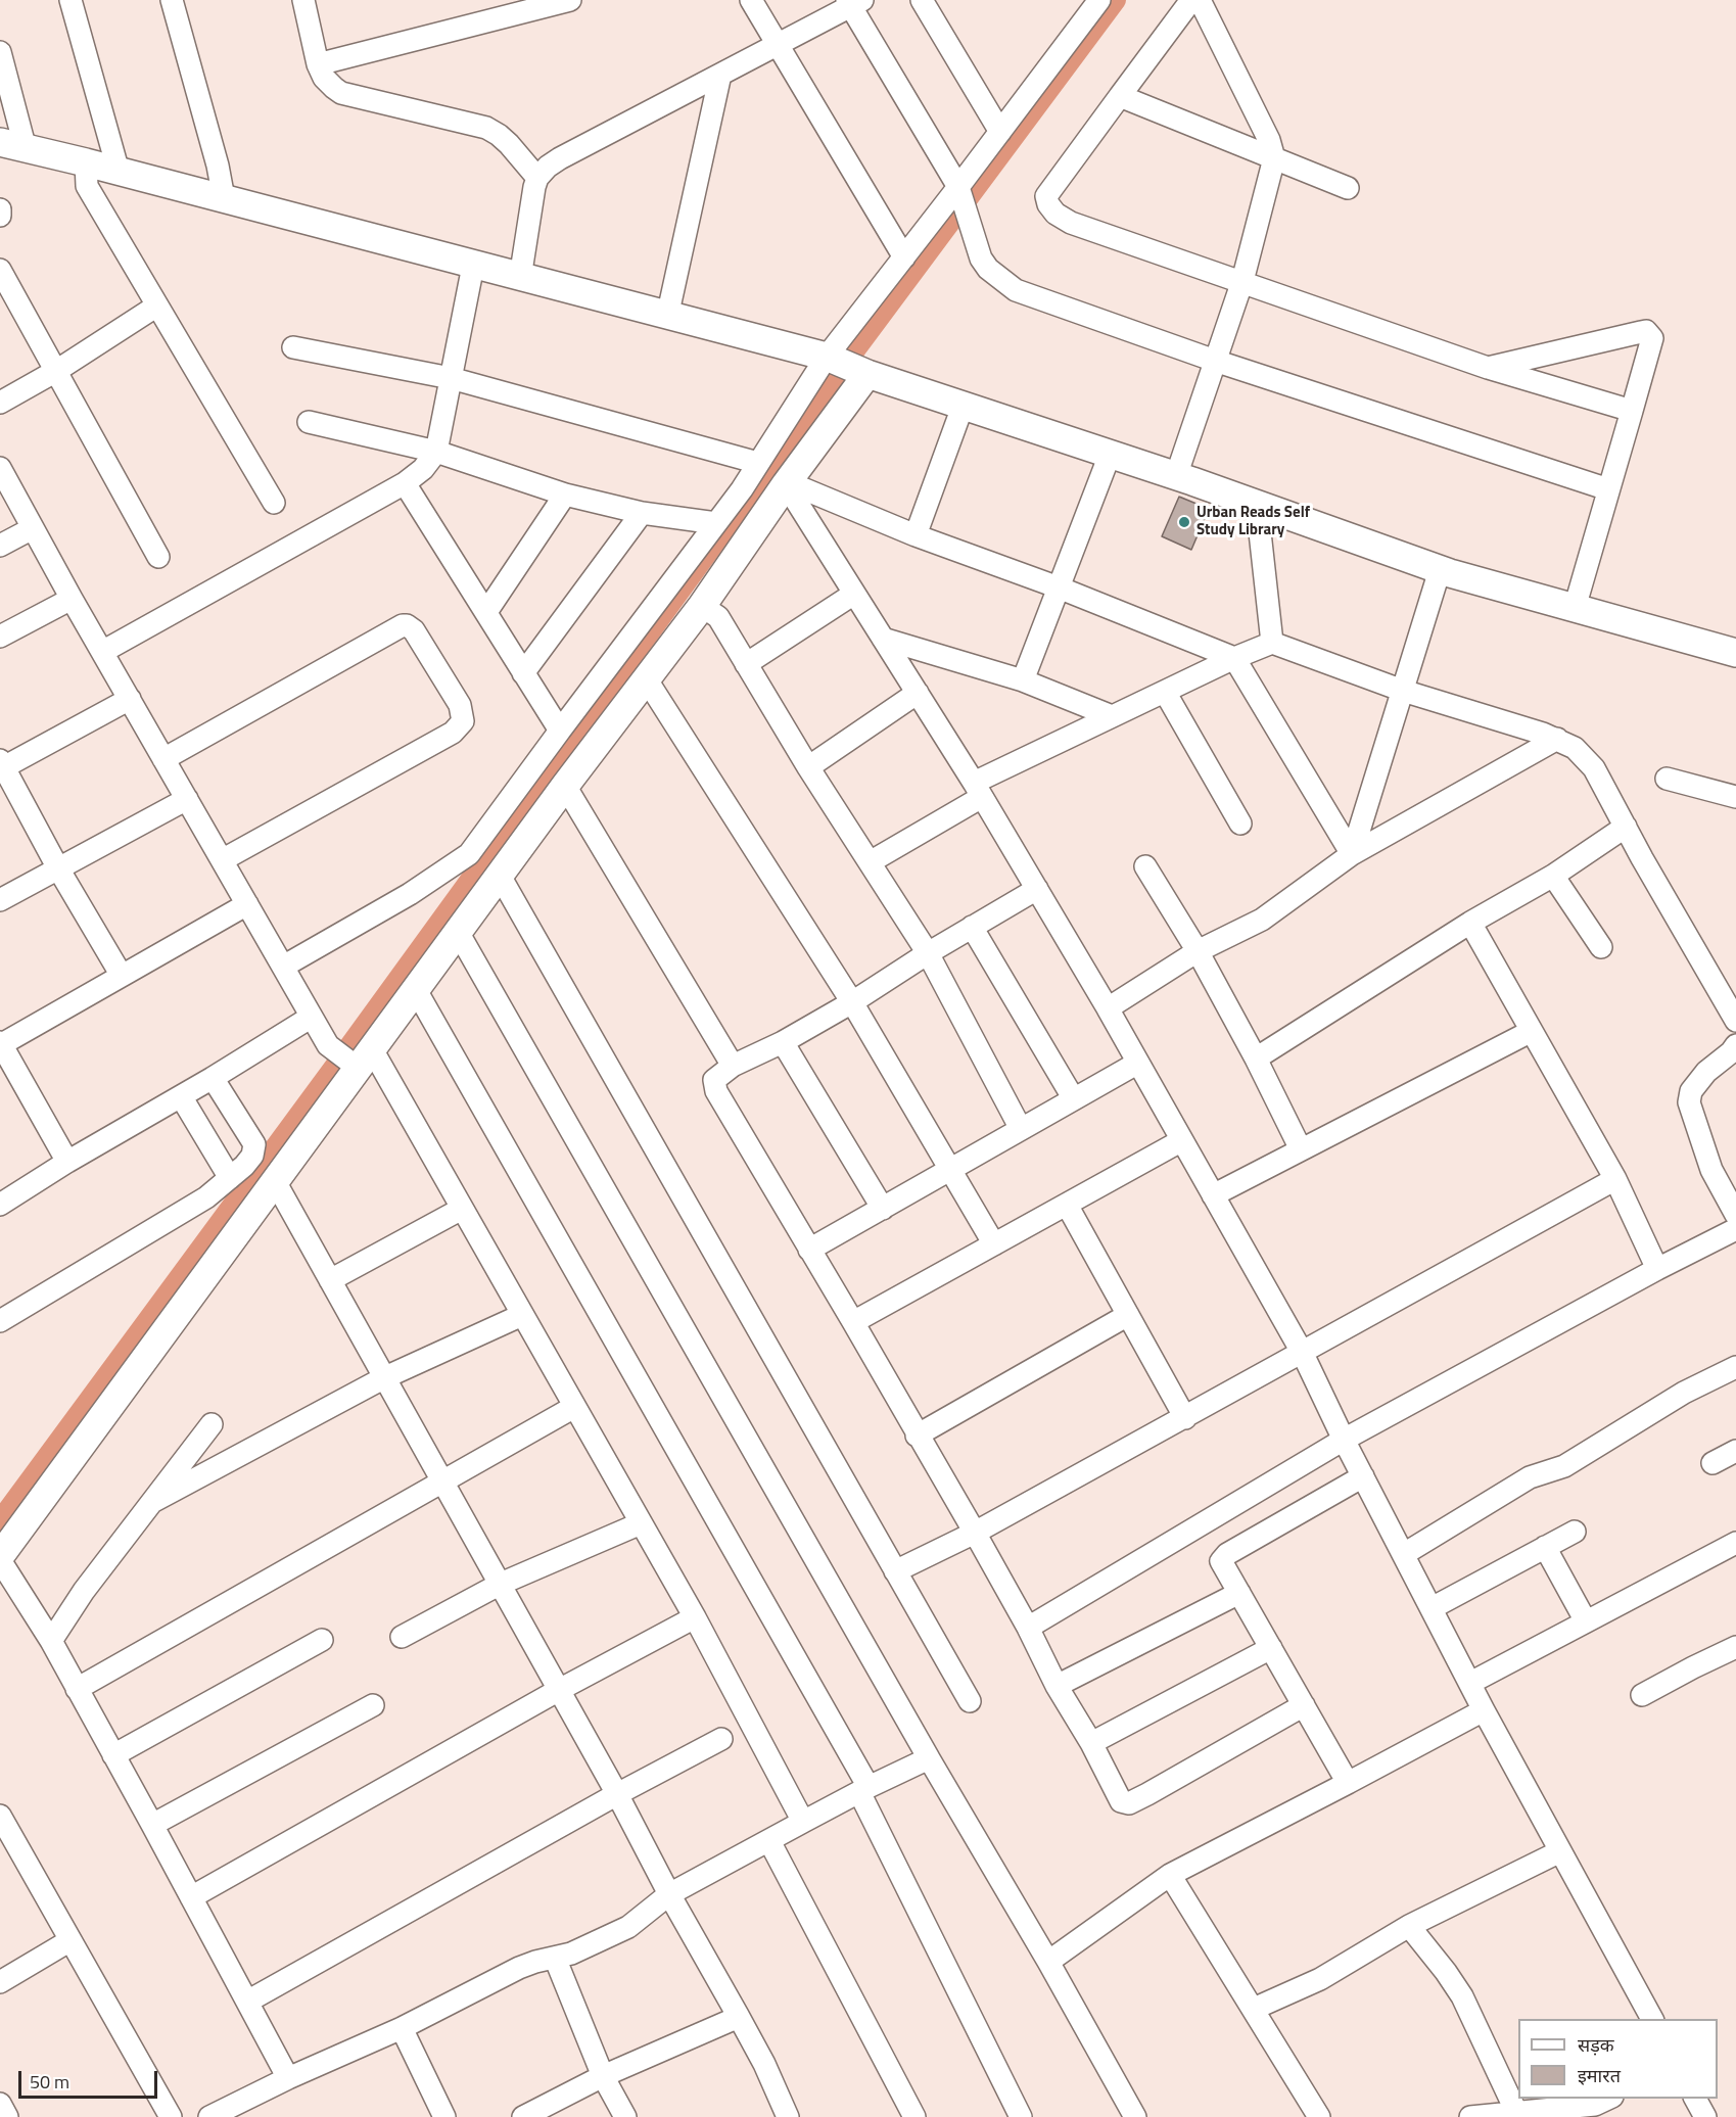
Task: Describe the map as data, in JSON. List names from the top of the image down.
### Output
{
  "places": ["Urban Reads Self Study Library"],
  "legend": ["सड़क", "इमारत"],
  "scale_bar": "50 m"
}
